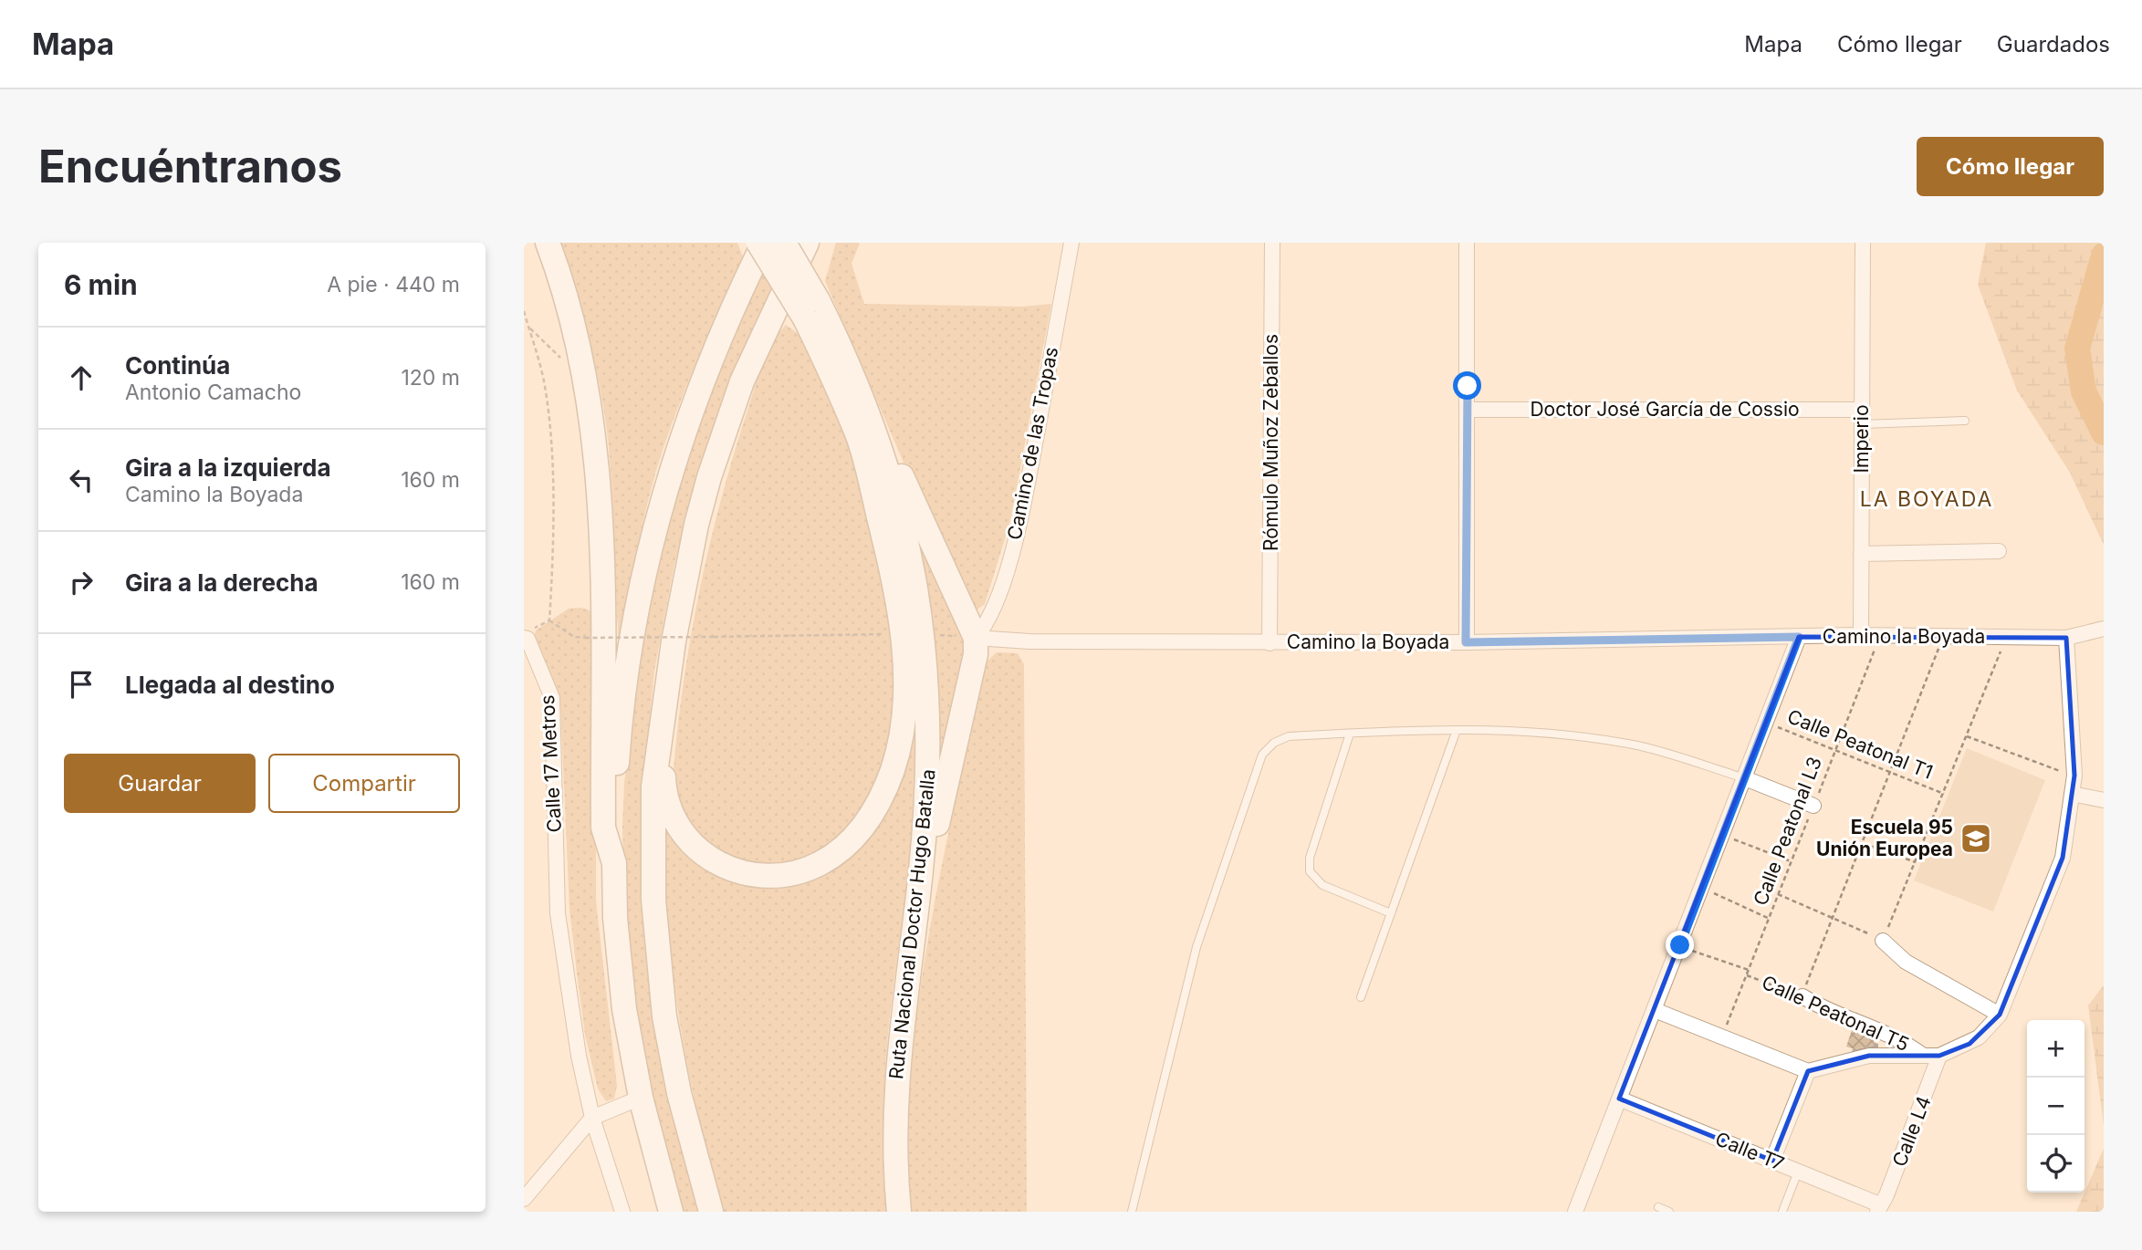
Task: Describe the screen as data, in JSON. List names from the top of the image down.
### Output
{
  "streets": {
    "highway": ["Ruta Nacional Doctor Hugo Batalla"],
    "street": [
      "Doctor José García de Cossio",
      "Imperio",
      "Rómulo Muñoz Zeballos",
      "Camino de las Tropas",
      "Camino la Boyada",
      "Calle 17 Metros",
      "Calle Peatonal T5",
      "Calle L4",
      "Calle T7"
    ],
    "path": ["Calle Peatonal T1", "Calle Peatonal L3"]
  },
  "crossings": [
    ["Doctor José García de Cossio", "Imperio"],
    ["Imperio", "Camino la Boyada"],
    ["Rómulo Muñoz Zeballos", "Camino la Boyada"],
    ["Camino de las Tropas", "Camino la Boyada"],
    ["Camino la Boyada", "Calle Peatonal L3"],
    ["Calle Peatonal T1", "Calle Peatonal L3"],
    ["Calle Peatonal L3", "Calle Peatonal T5"],
    ["Calle L4", "Calle T7"]
  ],
  "districts": ["LA BOYADA"],
  "places": {
    "school or university": ["Escuela 95 Unión Europea"]
  },
  "page": {
    "header": "Mapa",
    "nav": ["Mapa", "Cómo llegar", "Guardados"],
    "buttons": [
      "Cómo llegar",
      ["Guardar", "Compartir"]
    ],
    "title": "Encuéntranos",
    "heading": ["6 min", "A pie · 440 m"],
    "list": [
      ["Continúa", "Antonio Camacho", "120 m"],
      ["Gira a la izquierda", "Camino la Boyada", "160 m"],
      ["Gira a la derecha", "160 m"],
      "Llegada al destino"
    ],
    "map_buttons": ["+", "−"]
  }
}
